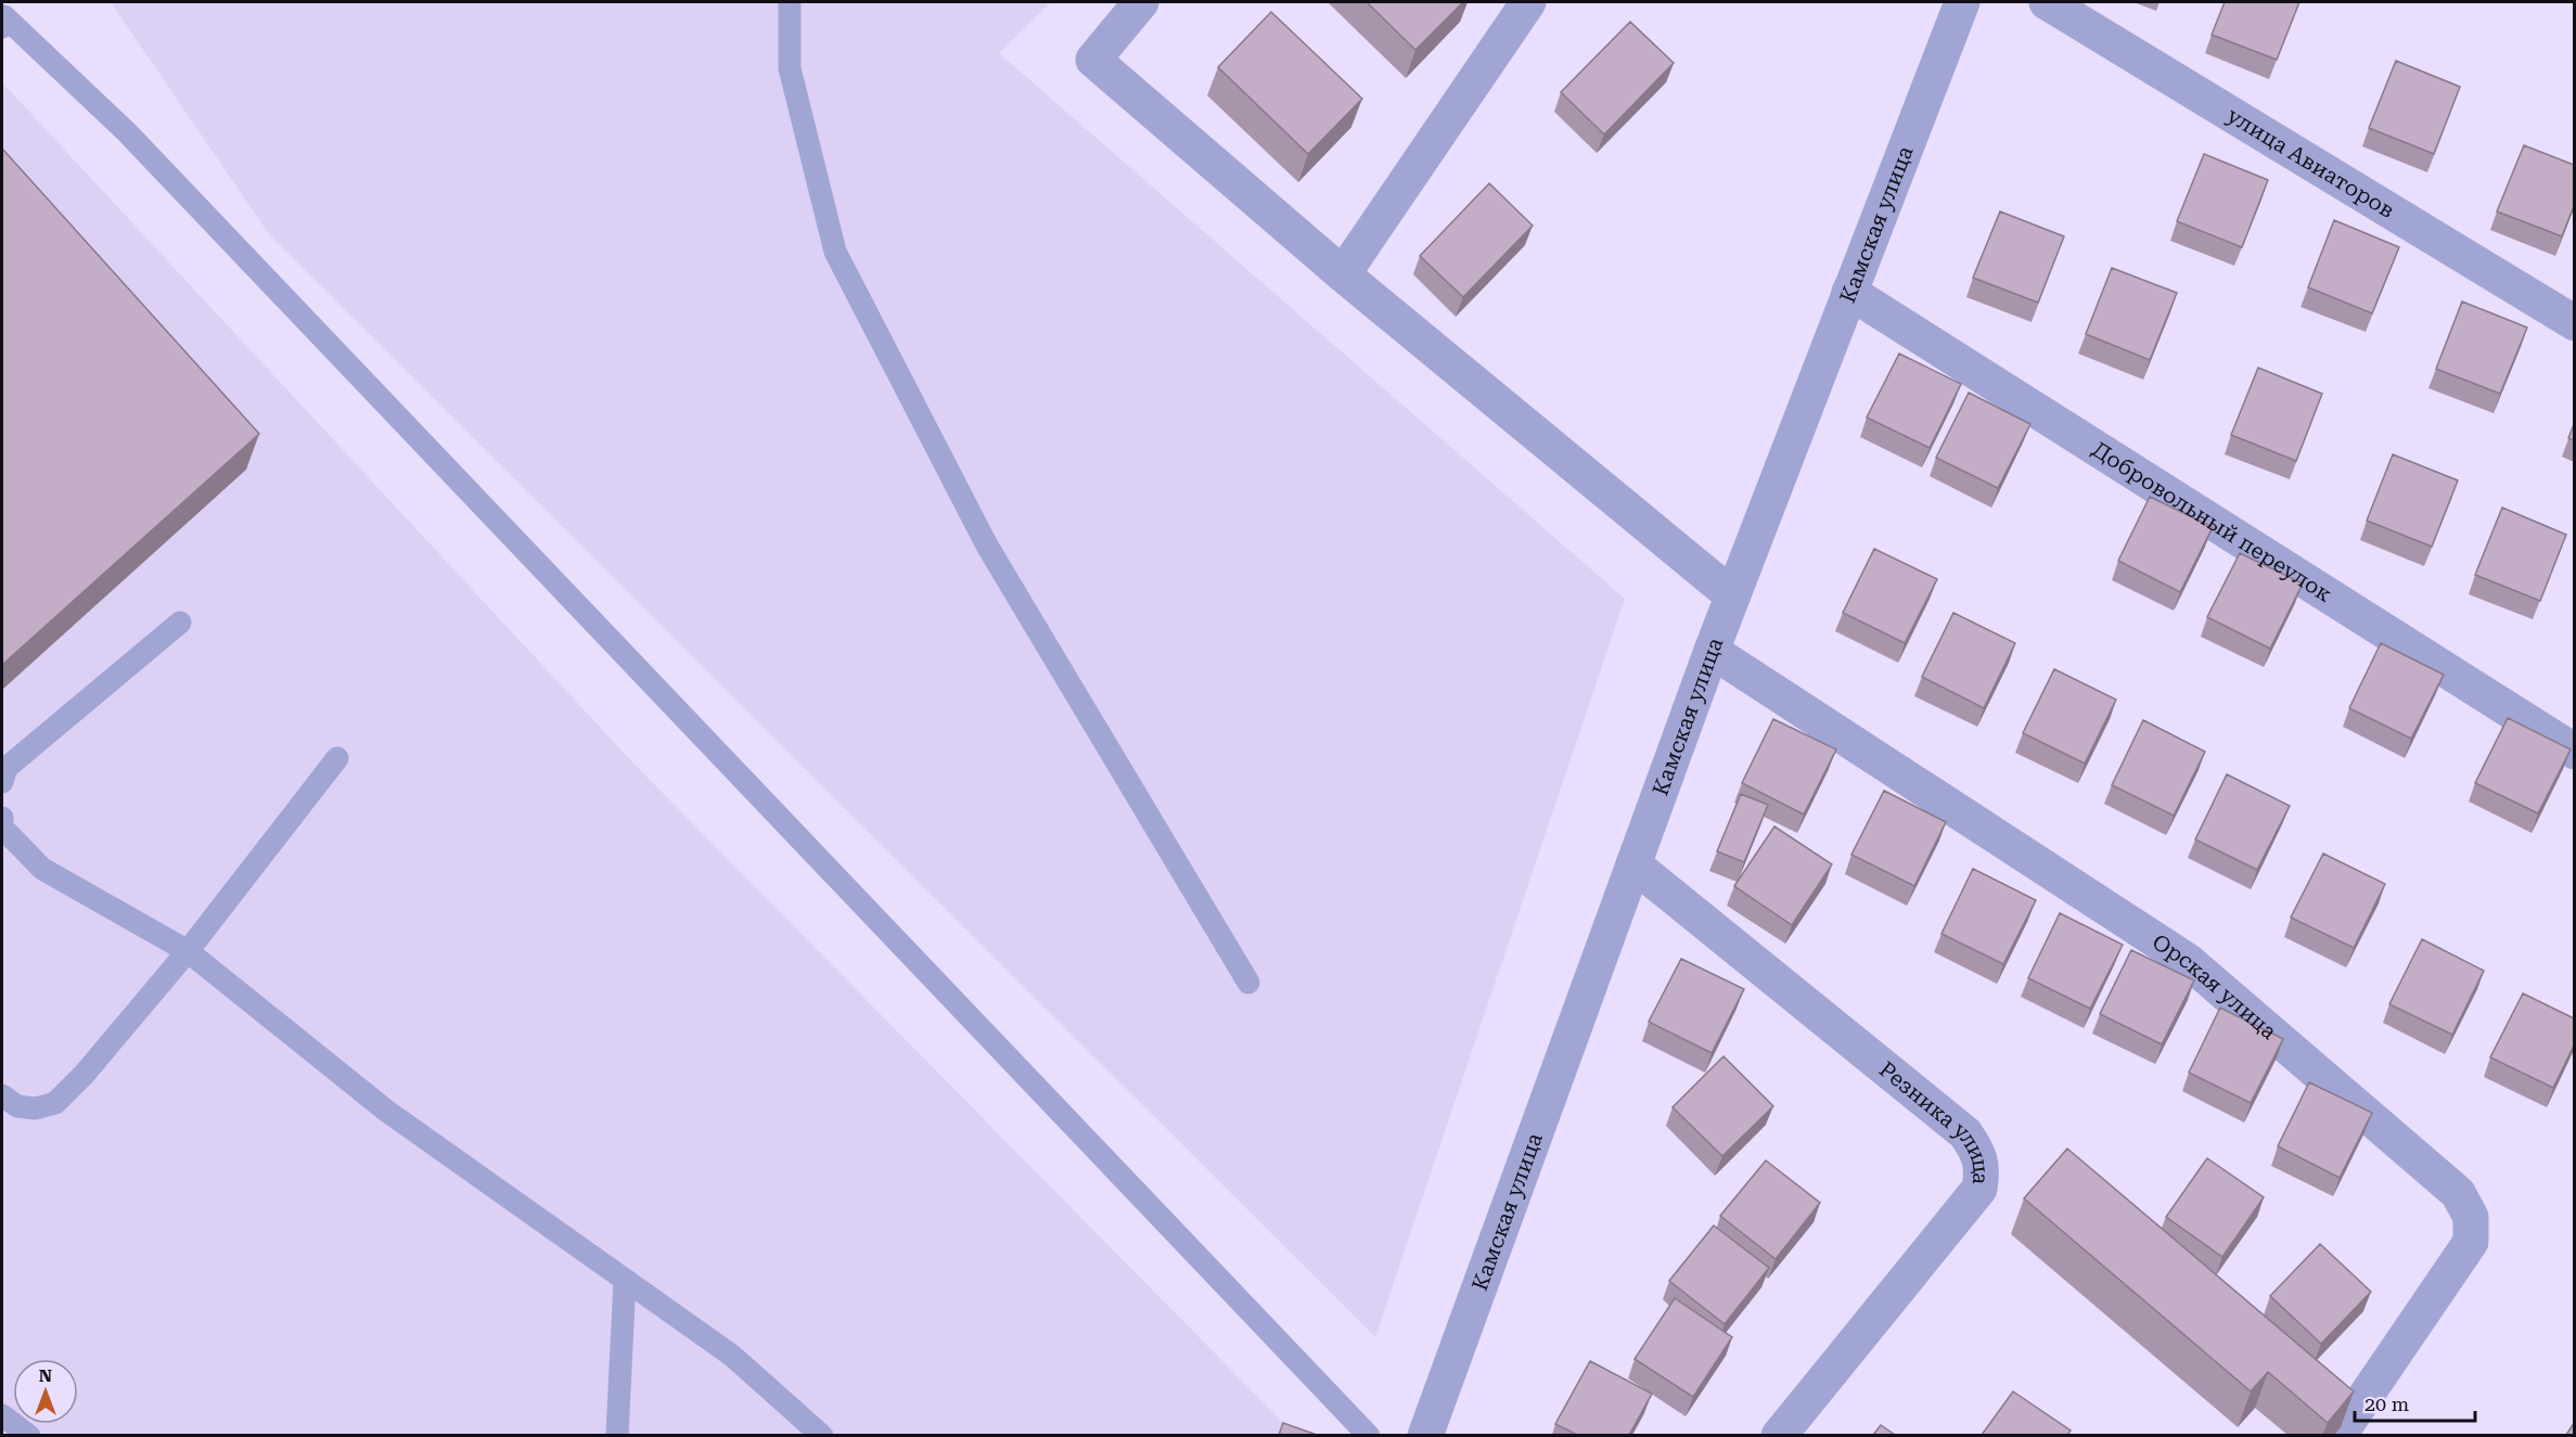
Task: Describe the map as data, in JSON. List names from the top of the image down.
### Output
{
  "streets": {
    "street": [
      "улица Авиаторов",
      "Камская улица",
      "Добровольный переулок",
      "Орская улица",
      "Резника улица"
    ]
  },
  "crossings": [
    ["Камская улица", "Добровольный переулок"],
    ["Камская улица", "Орская улица"],
    ["Камская улица", "Резника улица"]
  ],
  "scale_bar": "20 m",
  "north": "top"
}
